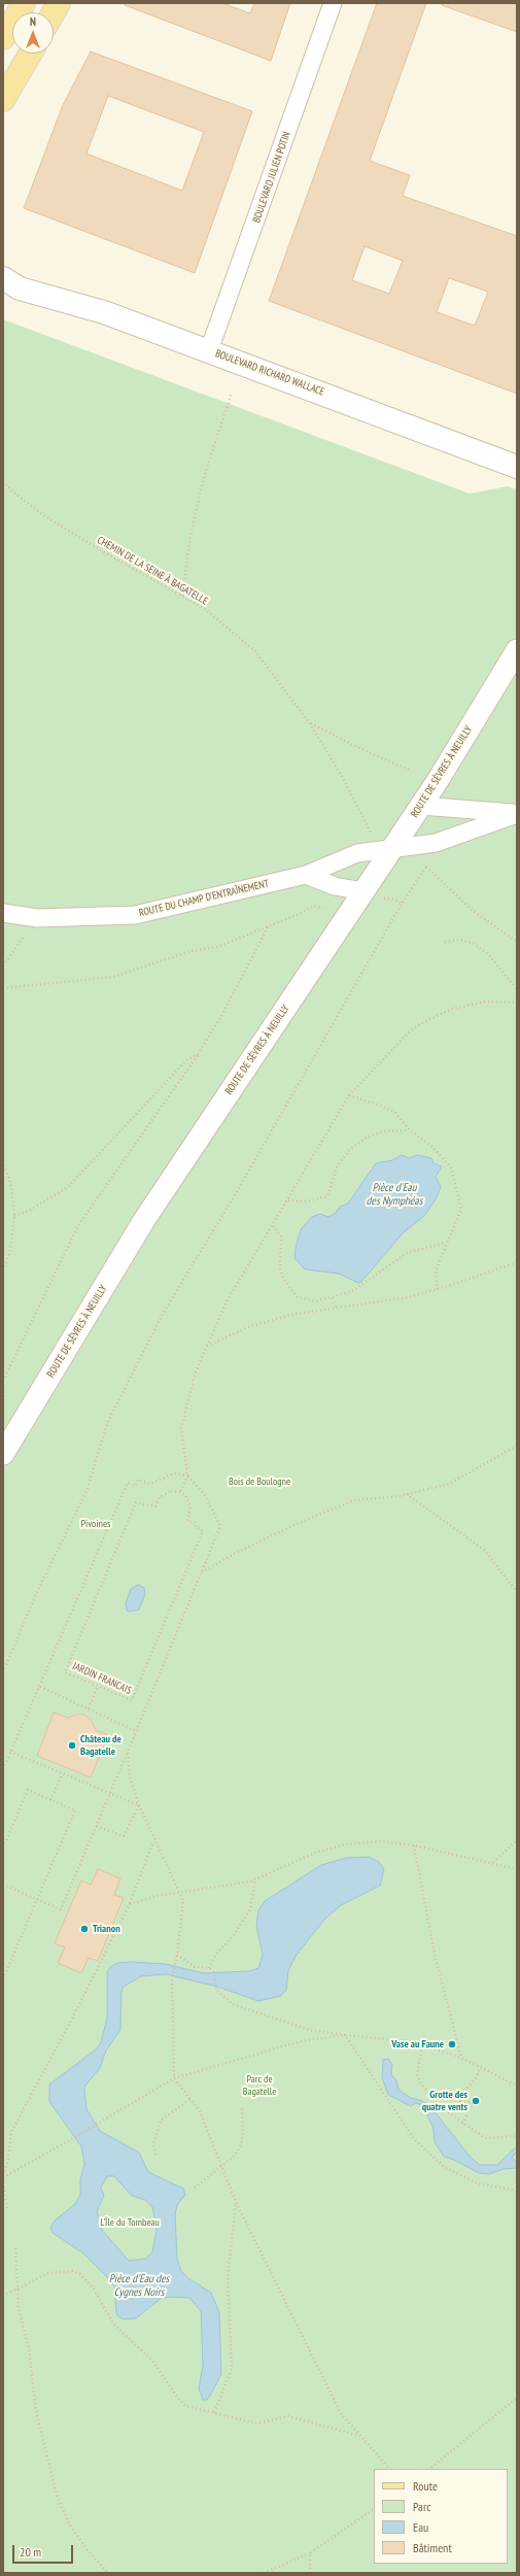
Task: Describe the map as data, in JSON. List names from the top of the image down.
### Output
{
  "streets": {
    "main road": ["BOULEVARD RICHARD WALLACE"],
    "street": ["BOULEVARD JULIEN POTIN", "ROUTE DE SÈVRES À NEUILLY", "ROUTE DU CHAMP D'ENTRAÎNEMENT"],
    "path": ["CHEMIN DE LA SEINE À BAGATELLE", "JARDIN FRANCAIS"]
  },
  "crossings": [
    ["BOULEVARD JULIEN POTIN", "BOULEVARD RICHARD WALLACE"],
    ["CHEMIN DE LA SEINE À BAGATELLE", "ROUTE DE SÈVRES À NEUILLY"],
    ["CHEMIN DE LA SEINE À BAGATELLE", "ROUTE DU CHAMP D'ENTRAÎNEMENT"],
    ["ROUTE DE SÈVRES À NEUILLY", "ROUTE DU CHAMP D'ENTRAÎNEMENT"]
  ],
  "water": ["Pièce d'Eau des Nymphéas", "Pièce d'Eau des Cygnes Noirs"],
  "parks": [
    "Bois de Boulogne",
    "Pivoines",
    "Parc de Bagatelle",
    "L'Île du Tombeau"
  ],
  "places": [
    "Château de Bagatelle",
    "Trianon",
    "Vase au Faune",
    "Grotte des quatre vents"
  ],
  "legend": [
    "Route",
    "Parc",
    "Eau",
    "Bâtiment"
  ],
  "scale_bar": "20 m",
  "north": "top"
}
